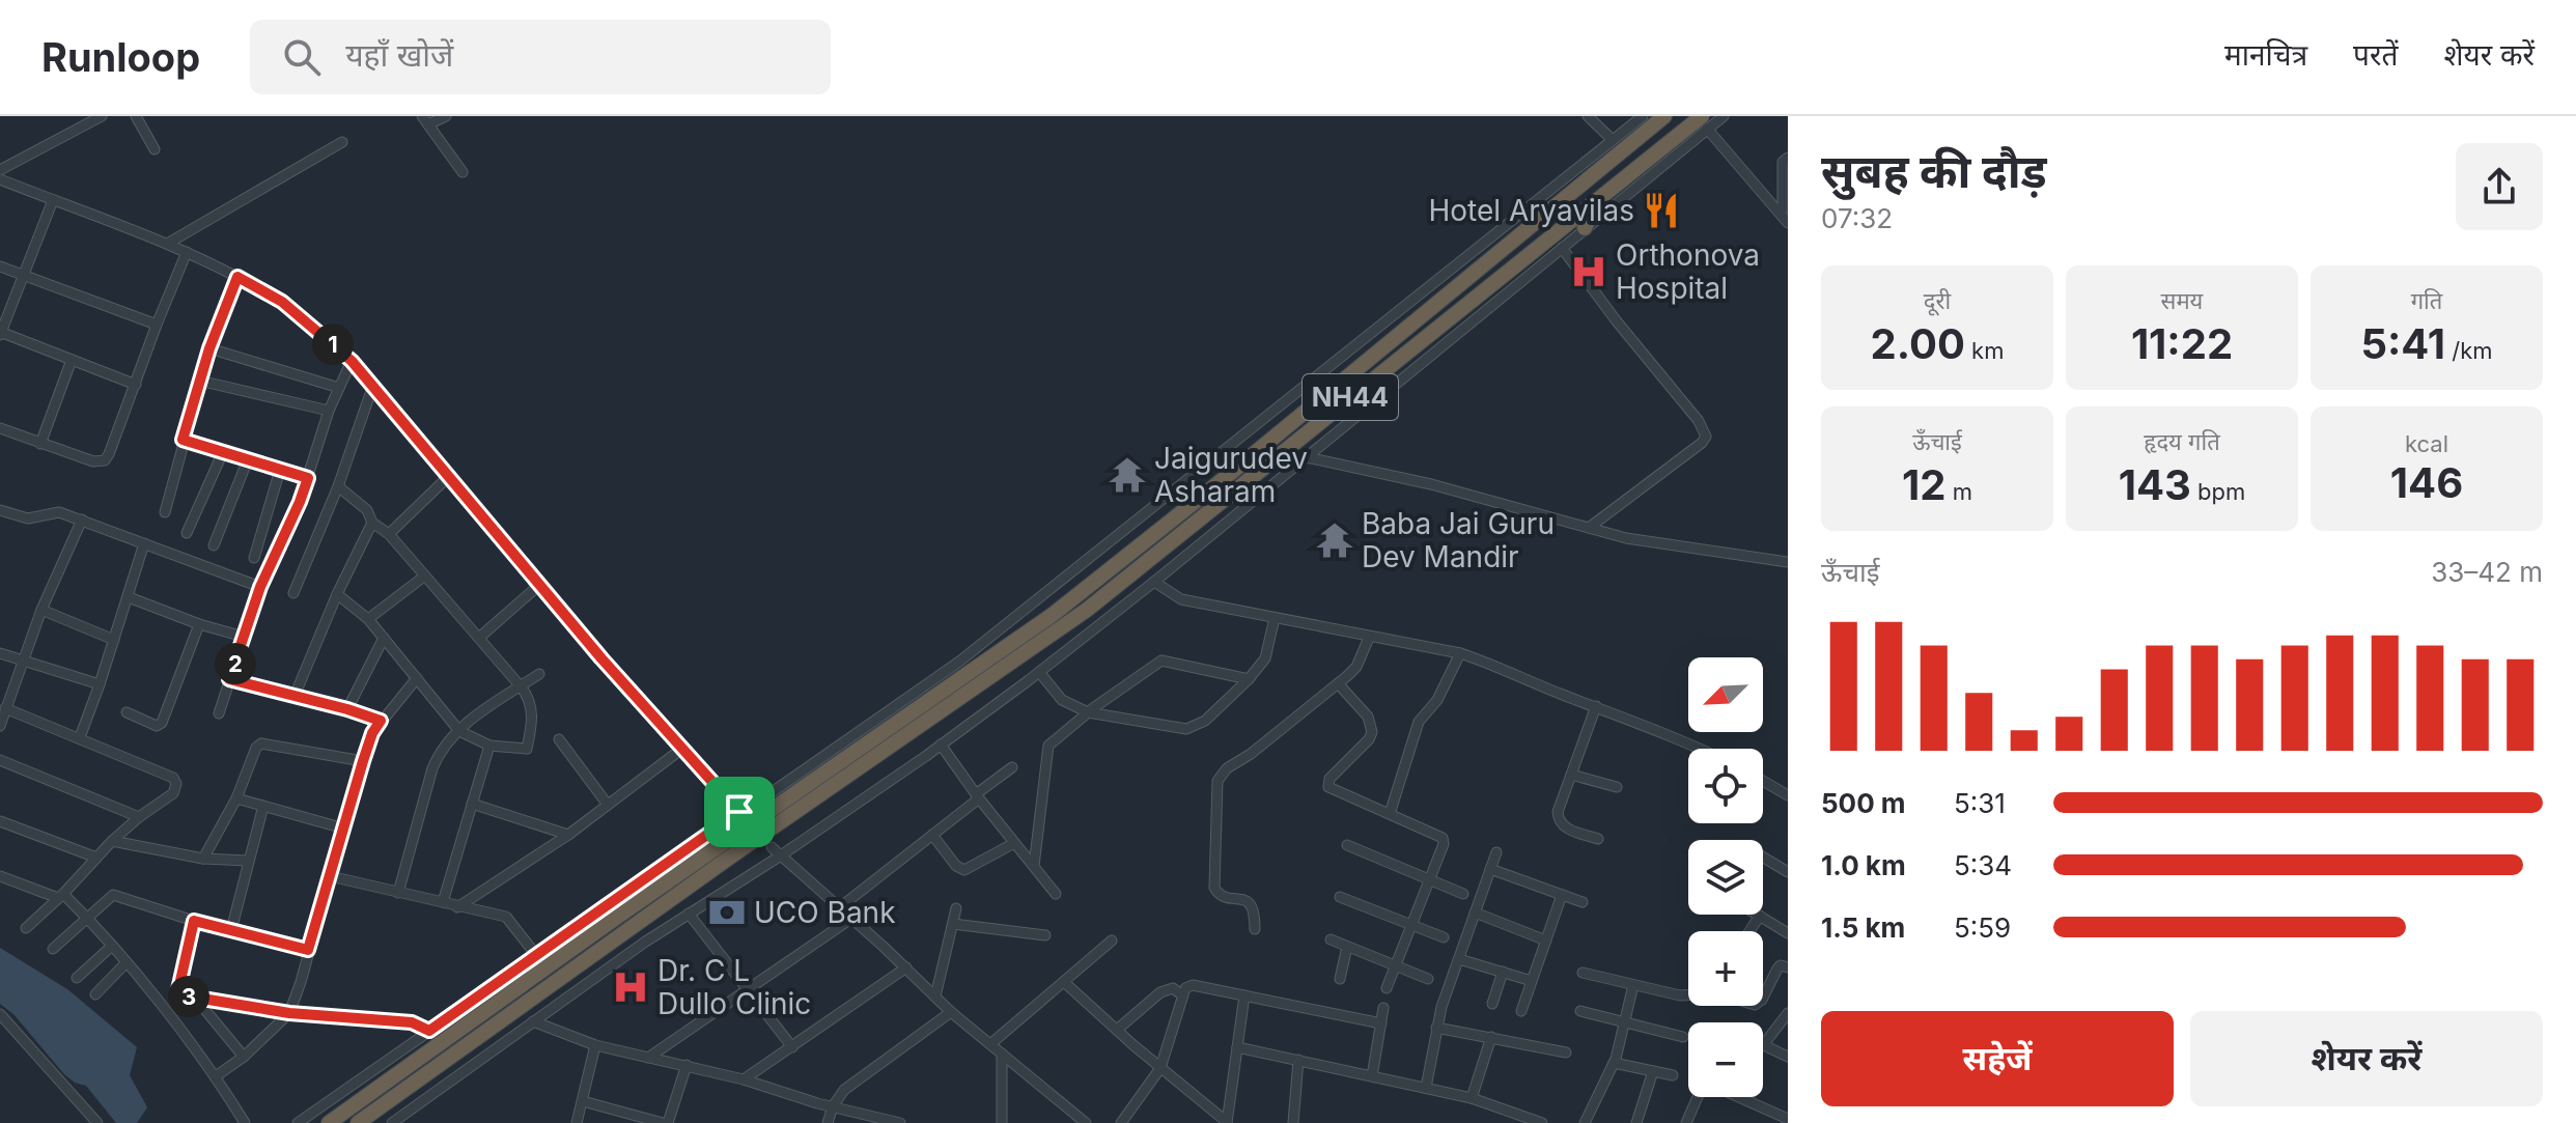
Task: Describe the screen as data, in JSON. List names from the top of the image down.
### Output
{
  "streets": {
    "highway": ["NH44"]
  },
  "places": {
    "restaurant": ["Hotel Aryavilas"],
    "hospital": ["Orthonova Hospital", "Dr. C L Dullo Clinic"],
    "temple": ["Jaigurudev Asharam", "Baba Jai Guru Dev Mandir"],
    "bank": ["UCO Bank"]
  },
  "north": "bottom left",
  "page": {
    "header": "Runloop",
    "search": "यहाँ खोजें",
    "nav": ["मानचित्र", "परतें", "शेयर करें"],
    "heading": ["सुबह की दौड़", "07:32"],
    "stats": [
      ["दूरी", "2.00 km"],
      ["समय", "11:22"],
      ["गति", "5:41 /km"],
      ["ऊँचाई", "12 m"],
      ["हृदय गति", "143 bpm"],
      ["kcal", "146"]
    ],
    "pins": ["1", "2", "3"],
    "chart": ["ऊँचाई", "33–42 m"],
    "map_buttons": ["+", "−"],
    "list": [
      {
        "name": "500 m",
        "note": "5:31"
      },
      {
        "name": "1.0 km",
        "note": "5:34"
      },
      {
        "name": "1.5 km",
        "note": "5:59"
      }
    ],
    "buttons": ["सहेजें", "शेयर करें"]
  }
}
